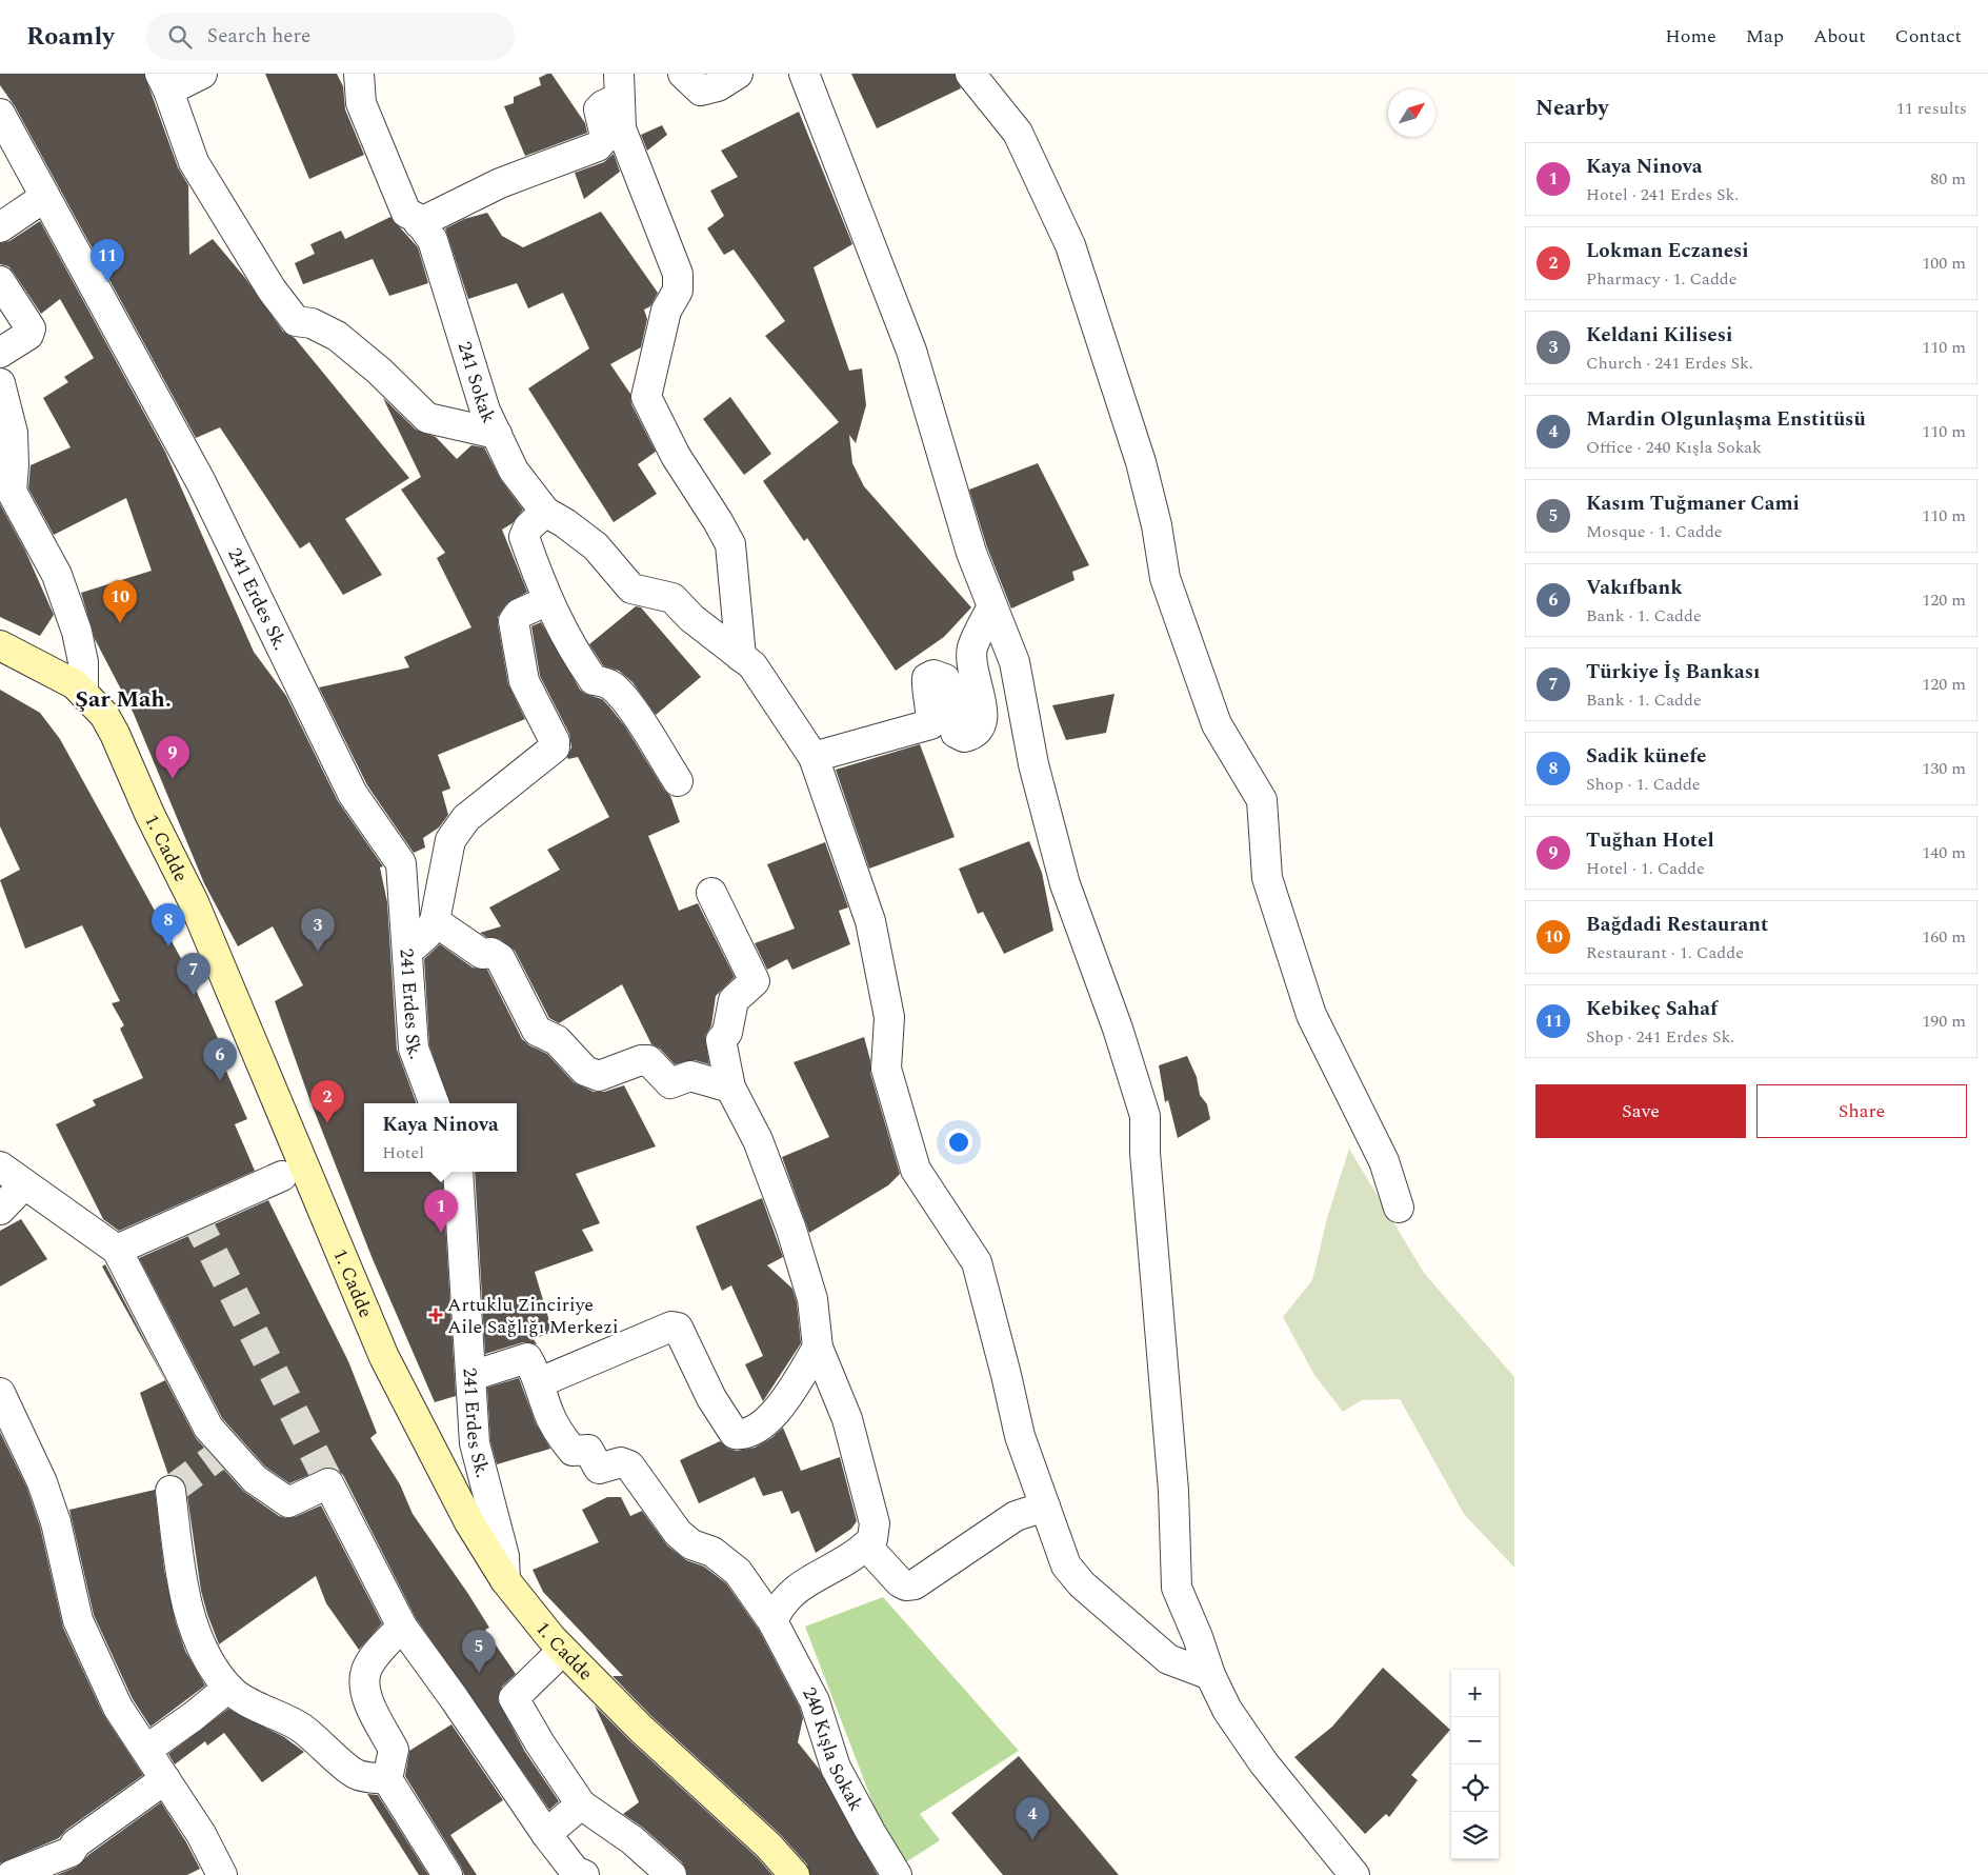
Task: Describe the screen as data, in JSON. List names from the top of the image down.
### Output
{
  "streets": {
    "main road": ["1. Cadde"],
    "street": ["241 Sokak", "241 Erdes Sk.", "240 Kışla Sokak"]
  },
  "crossings": [
    ["241 Erdes Sk.", "1. Cadde"]
  ],
  "districts": ["Şar Mah."],
  "places": {
    "health": ["Artuklu Zinciriye Aile Sağlığı Merkezi"]
  },
  "north": "top right",
  "page": {
    "header": "Roamly",
    "search": "Search here",
    "nav": [
      "Home",
      "Map",
      "About",
      "Contact"
    ],
    "heading": ["Nearby", "11 results"],
    "list": [
      {
        "mark": "1",
        "name": "Kaya Ninova",
        "note": "Hotel · 241 Erdes Sk.",
        "value": "80 m"
      },
      {
        "mark": "2",
        "name": "Lokman Eczanesi",
        "note": "Pharmacy · 1. Cadde",
        "value": "100 m"
      },
      {
        "mark": "3",
        "name": "Keldani Kilisesi",
        "note": "Church · 241 Erdes Sk.",
        "value": "110 m"
      },
      {
        "mark": "4",
        "name": "Mardin Olgunlaşma Enstitüsü",
        "note": "Office · 240 Kışla Sokak",
        "value": "110 m"
      },
      {
        "mark": "5",
        "name": "Kasım Tuğmaner Cami",
        "note": "Mosque · 1. Cadde",
        "value": "110 m"
      },
      {
        "mark": "6",
        "name": "Vakıfbank",
        "note": "Bank · 1. Cadde",
        "value": "120 m"
      },
      {
        "mark": "7",
        "name": "Türkiye İş Bankası",
        "note": "Bank · 1. Cadde",
        "value": "120 m"
      },
      {
        "mark": "8",
        "name": "Sadik künefe",
        "note": "Shop · 1. Cadde",
        "value": "130 m"
      },
      {
        "mark": "9",
        "name": "Tuğhan Hotel",
        "note": "Hotel · 1. Cadde",
        "value": "140 m"
      },
      {
        "mark": "10",
        "name": "Bağdadi Restaurant",
        "note": "Restaurant · 1. Cadde",
        "value": "160 m"
      },
      {
        "mark": "11",
        "name": "Kebikeç Sahaf",
        "note": "Shop · 241 Erdes Sk.",
        "value": "190 m"
      }
    ],
    "pins": [
      "11",
      "10",
      "9",
      "8",
      "3",
      "7",
      "6",
      "2",
      "1",
      "5",
      "4"
    ],
    "buttons": ["Save", "Share"],
    "popup": ["Kaya Ninova", "Hotel"],
    "map_buttons": ["+", "−"]
  }
}
